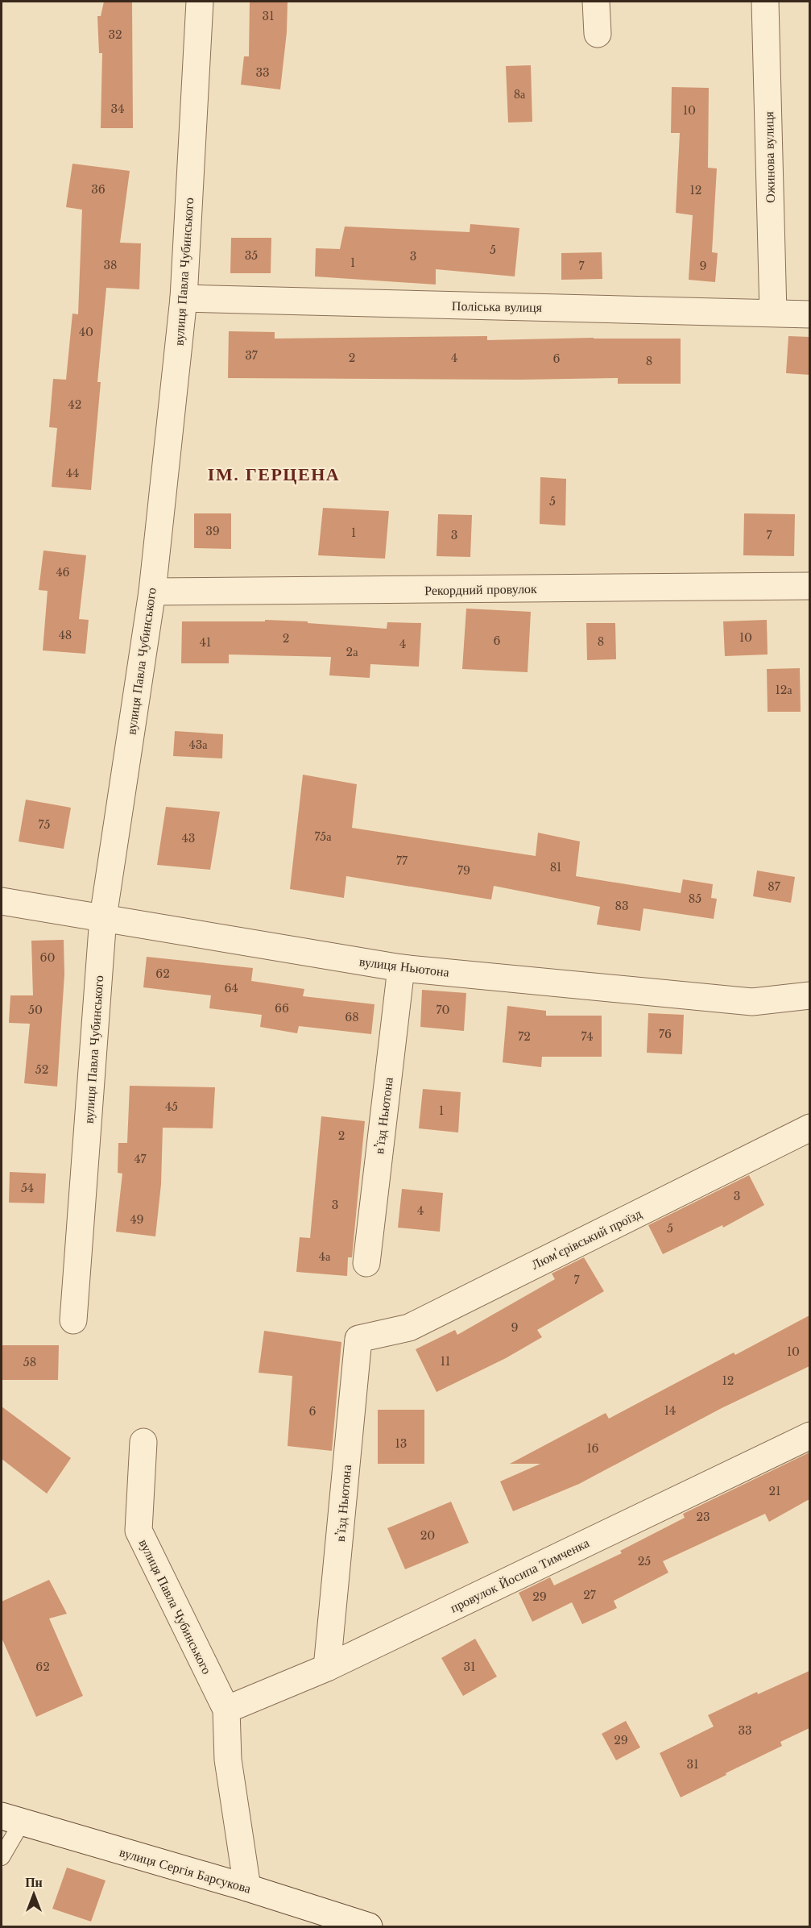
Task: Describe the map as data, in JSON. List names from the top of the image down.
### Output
{
  "streets": {
    "street": [
      "Ожинова вулиця",
      "вулиця Павла Чубинського",
      "Поліська вулиця",
      "Рекордний провулок",
      "вулиця Ньютона",
      "в’їзд Ньютона",
      "Люм'єрівський проїзд",
      "провулок Йосипа Тимченка",
      "вулиця Сергія Барсукова"
    ]
  },
  "crossings": [
    ["Ожинова вулиця", "Поліська вулиця"],
    ["вулиця Павла Чубинського", "Поліська вулиця"],
    ["вулиця Павла Чубинського", "Рекордний провулок"],
    ["вулиця Павла Чубинського", "вулиця Ньютона"],
    ["вулиця Павла Чубинського", "провулок Йосипа Тимченка"],
    ["вулиця Ньютона", "в’їзд Ньютона"],
    ["в’їзд Ньютона", "Люм'єрівський проїзд"],
    ["в’їзд Ньютона", "провулок Йосипа Тимченка"]
  ],
  "districts": ["ІМ. ГЕРЦЕНА"],
  "house_numbers": [
    "31",
    "32",
    "33",
    "8а",
    "34",
    "10",
    "36",
    "12",
    "5",
    "35",
    "3",
    "1",
    "38",
    "7",
    "9",
    "40",
    "37",
    "2",
    "4",
    "6",
    "8",
    "42",
    "44",
    "5",
    "39",
    "1",
    "3",
    "7",
    "46",
    "48",
    "10",
    "2",
    "6",
    "8",
    "41",
    "4",
    "2а",
    "12а",
    "43а",
    "75",
    "75а",
    "43",
    "77",
    "81",
    "79",
    "87",
    "85",
    "83",
    "60",
    "62",
    "64",
    "66",
    "50",
    "70",
    "68",
    "76",
    "72",
    "74",
    "52",
    "45",
    "1",
    "2",
    "47",
    "54",
    "3",
    "3",
    "4",
    "49",
    "5",
    "4а",
    "7",
    "9",
    "10",
    "11",
    "58",
    "12",
    "14",
    "6",
    "13",
    "16",
    "21",
    "23",
    "20",
    "25",
    "27",
    "29",
    "62",
    "31",
    "33",
    "29",
    "31"
  ],
  "north": "top"
}
